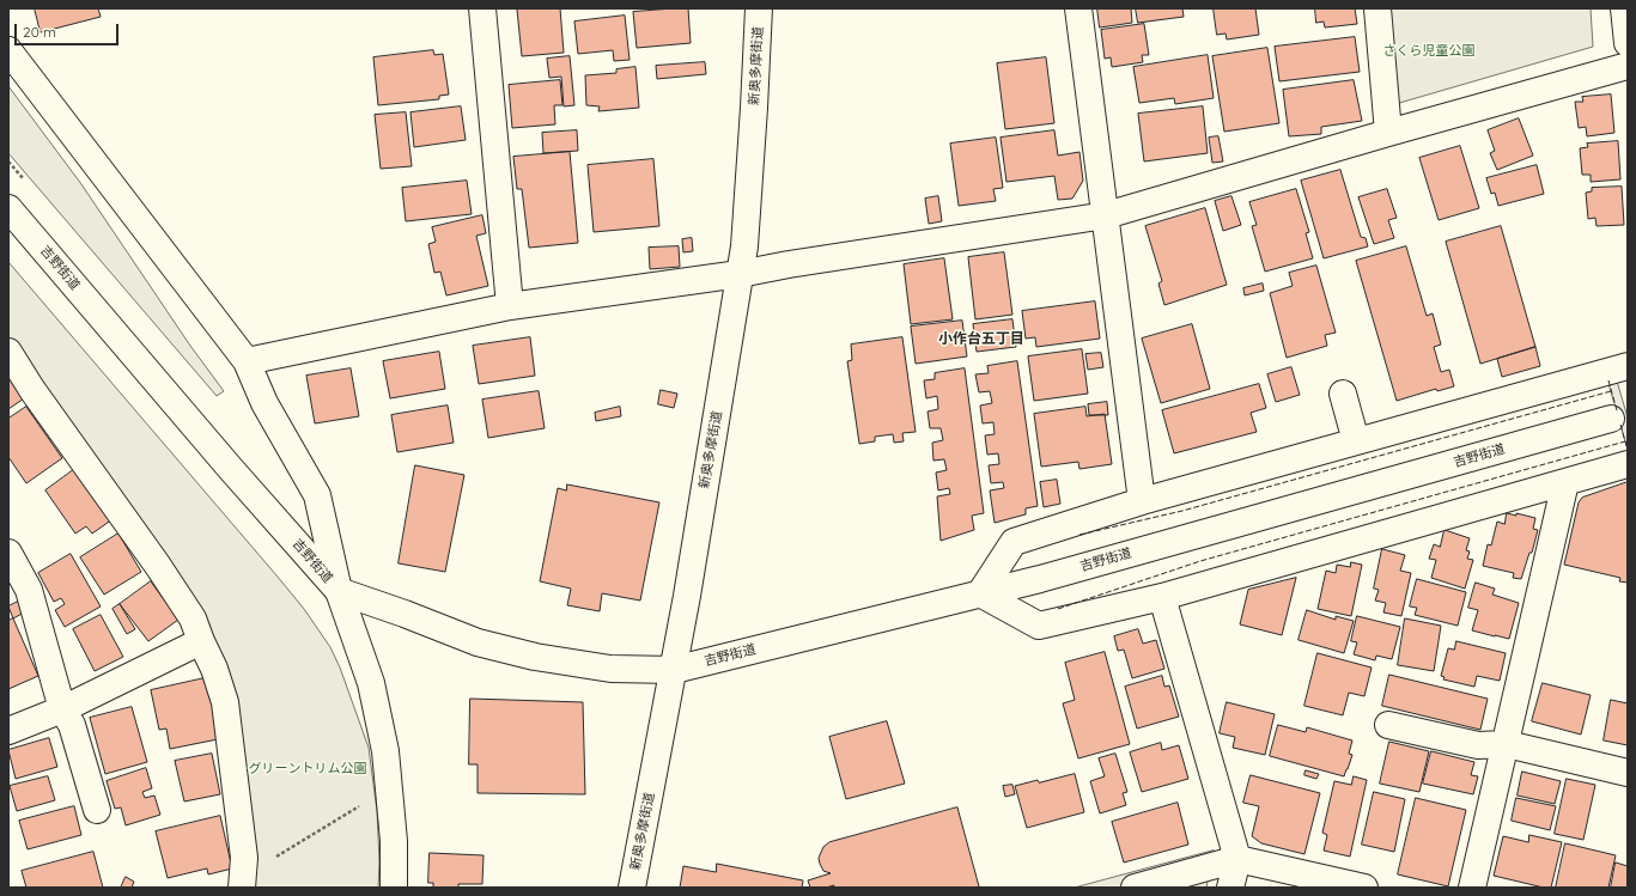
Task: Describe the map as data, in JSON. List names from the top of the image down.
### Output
{
  "streets": {
    "street": ["新奥多摩街道", "吉野街道"]
  },
  "crossings": [
    ["新奥多摩街道", "吉野街道"]
  ],
  "districts": ["小作台五丁目"],
  "parks": ["さくら児童公園", "グリーントリム公園"],
  "scale_bar": "20 m"
}
